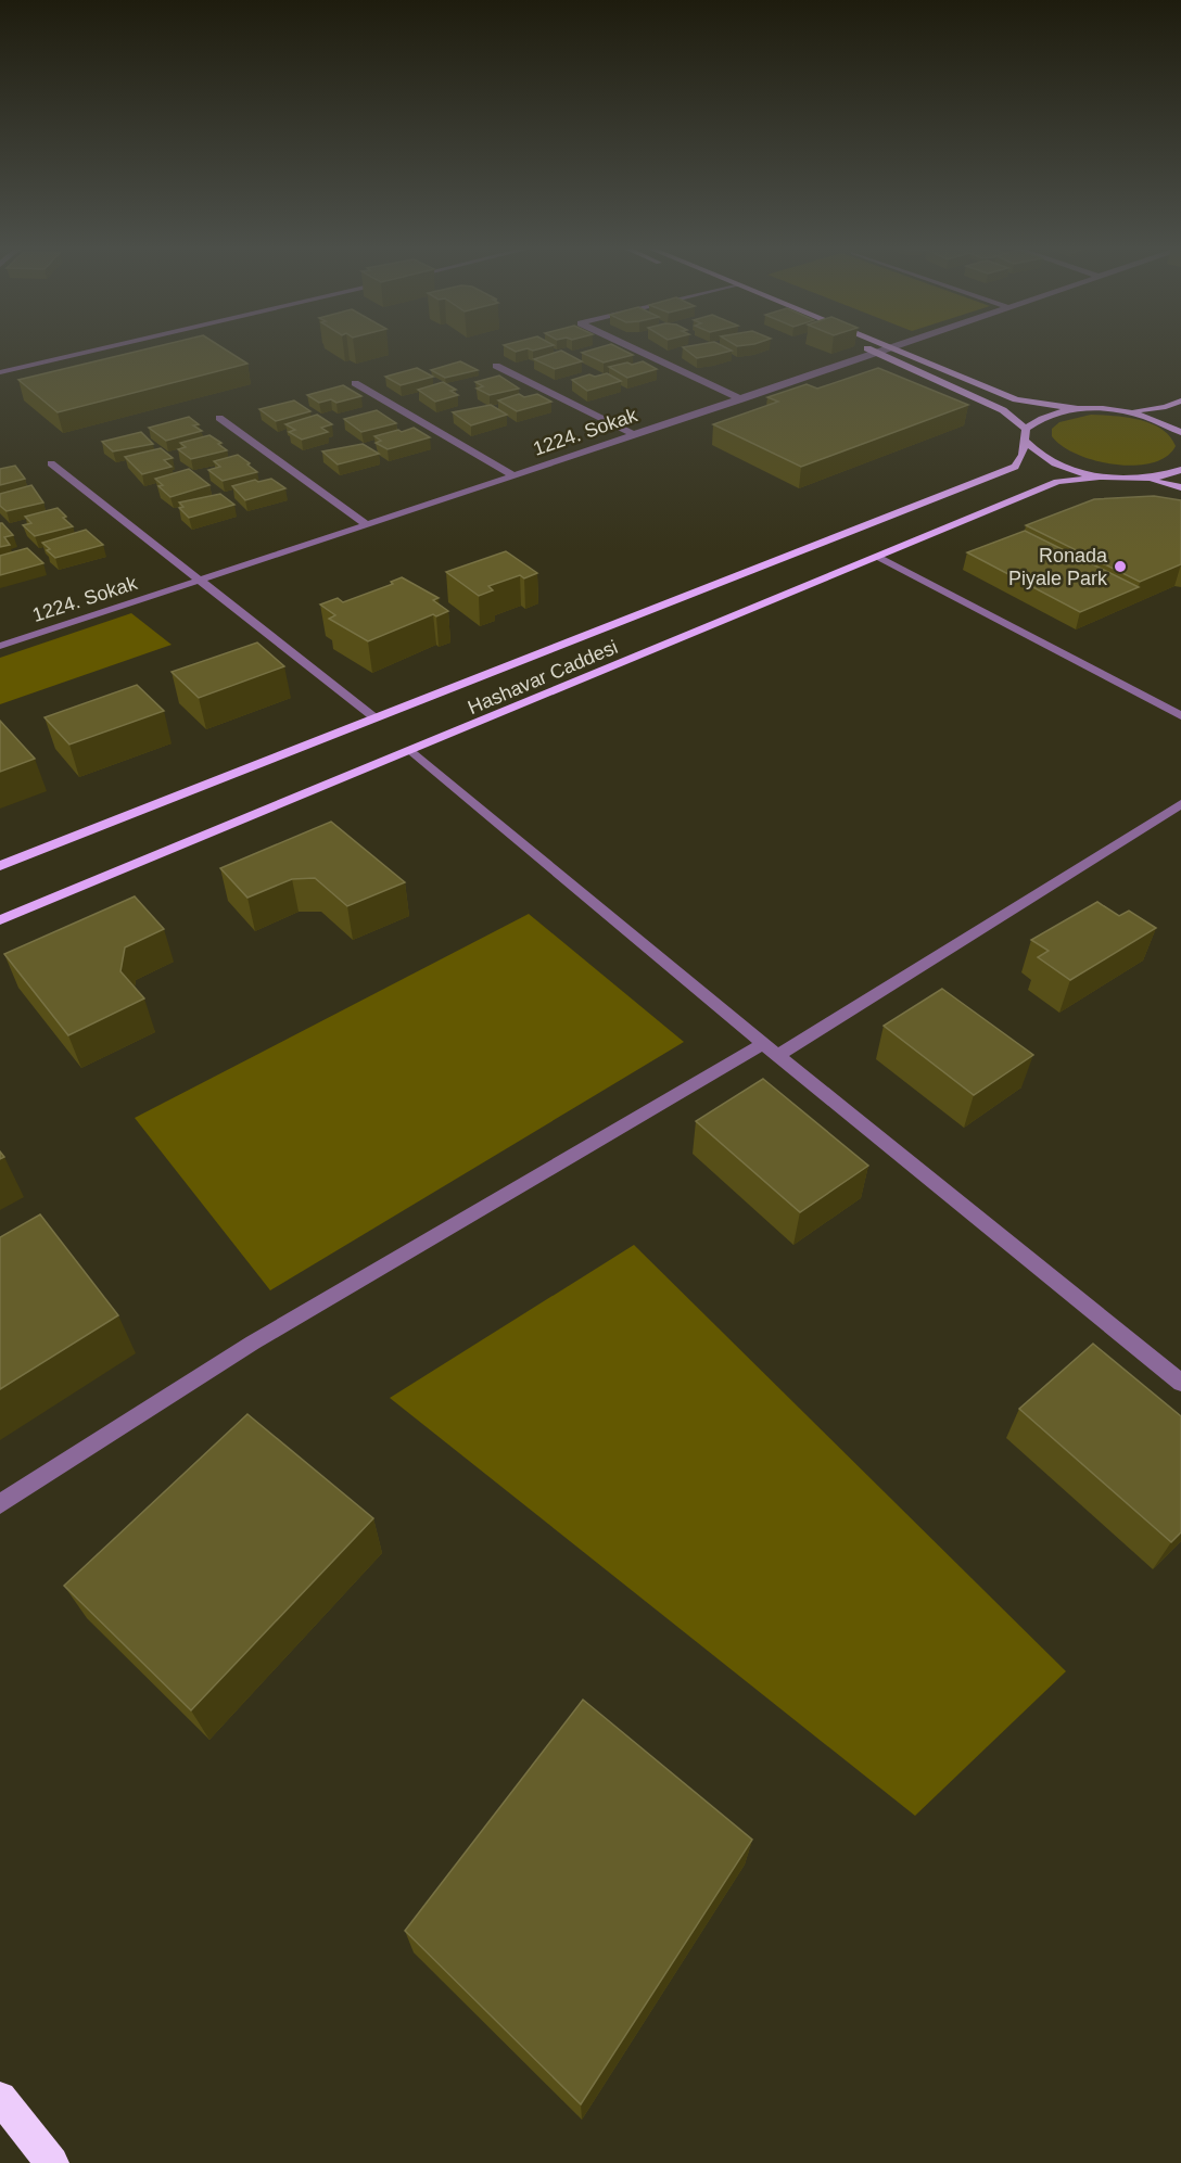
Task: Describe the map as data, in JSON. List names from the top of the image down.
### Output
{
  "streets": {
    "main road": ["Hashavar Caddesi"],
    "street": ["1224. Sokak"]
  },
  "places": ["Ronada Piyale Park"]
}
